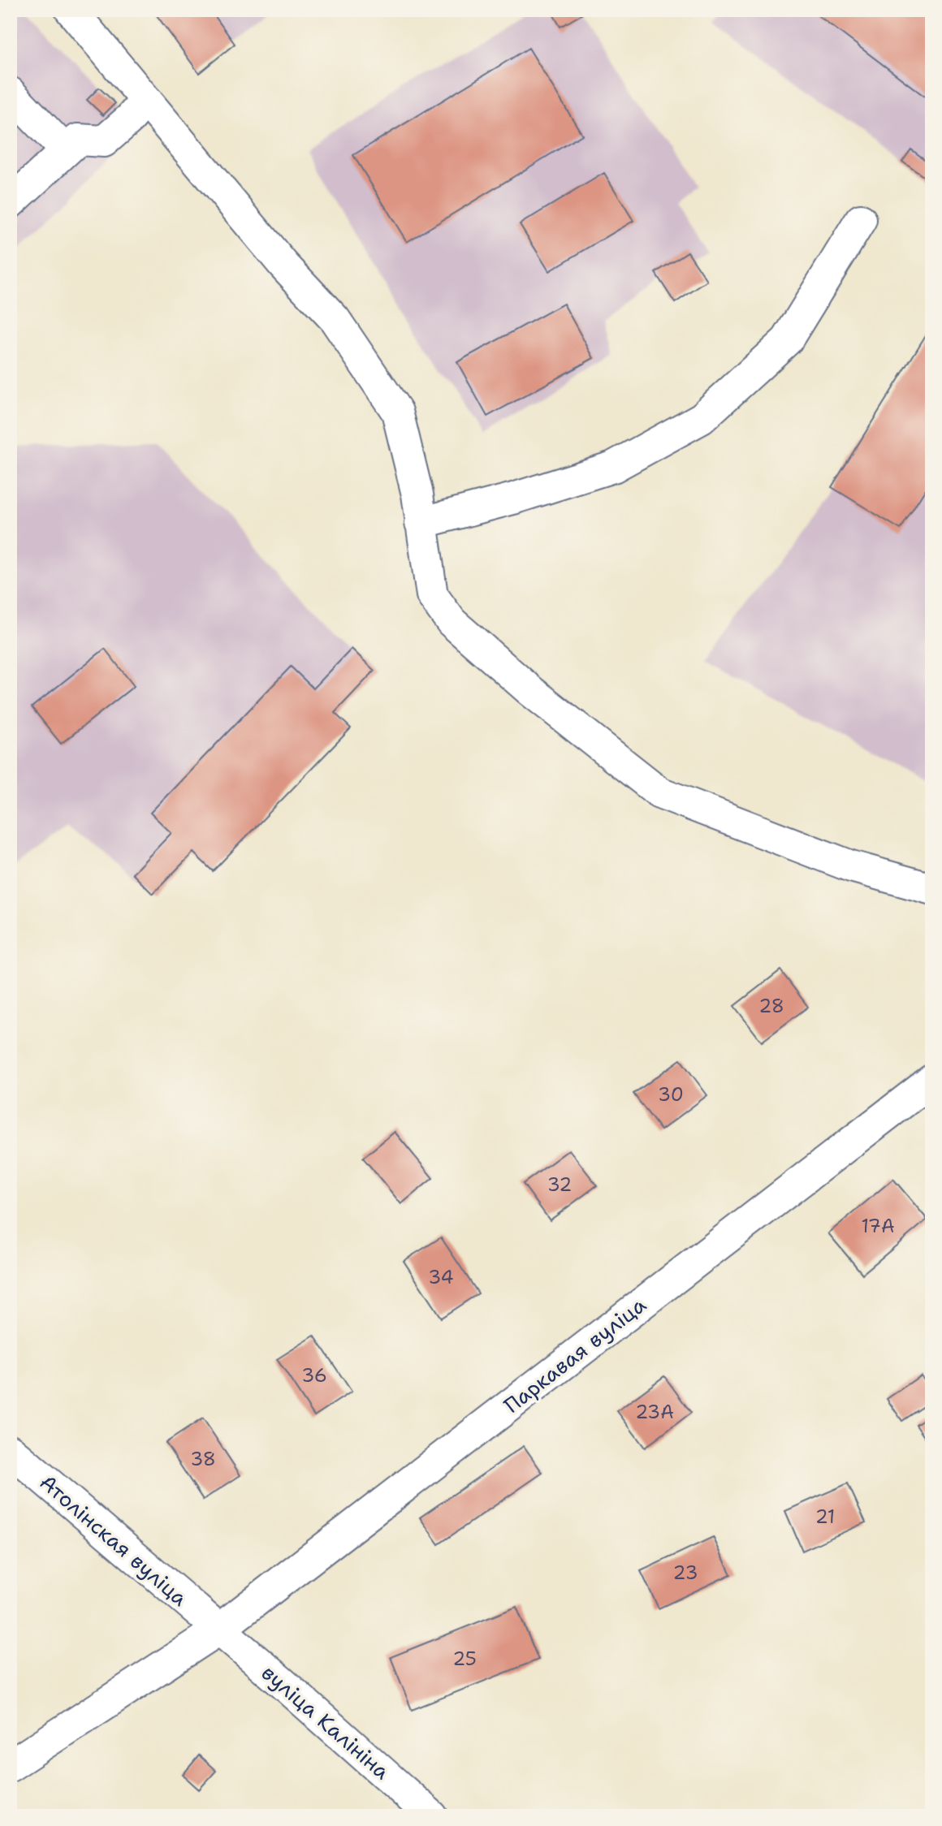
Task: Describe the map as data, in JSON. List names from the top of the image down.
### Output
{
  "streets": {
    "street": ["Паркавая вуліца", "Атолінская вуліца", "вуліца Калініна"]
  },
  "crossings": [
    ["Паркавая вуліца", "Атолінская вуліца"],
    ["Паркавая вуліца", "вуліца Калініна"],
    ["Атолінская вуліца", "вуліца Калініна"]
  ],
  "house_numbers": [
    "28",
    "30",
    "32",
    "17А",
    "34",
    "36",
    "23А",
    "38",
    "21",
    "23",
    "25"
  ]
}
